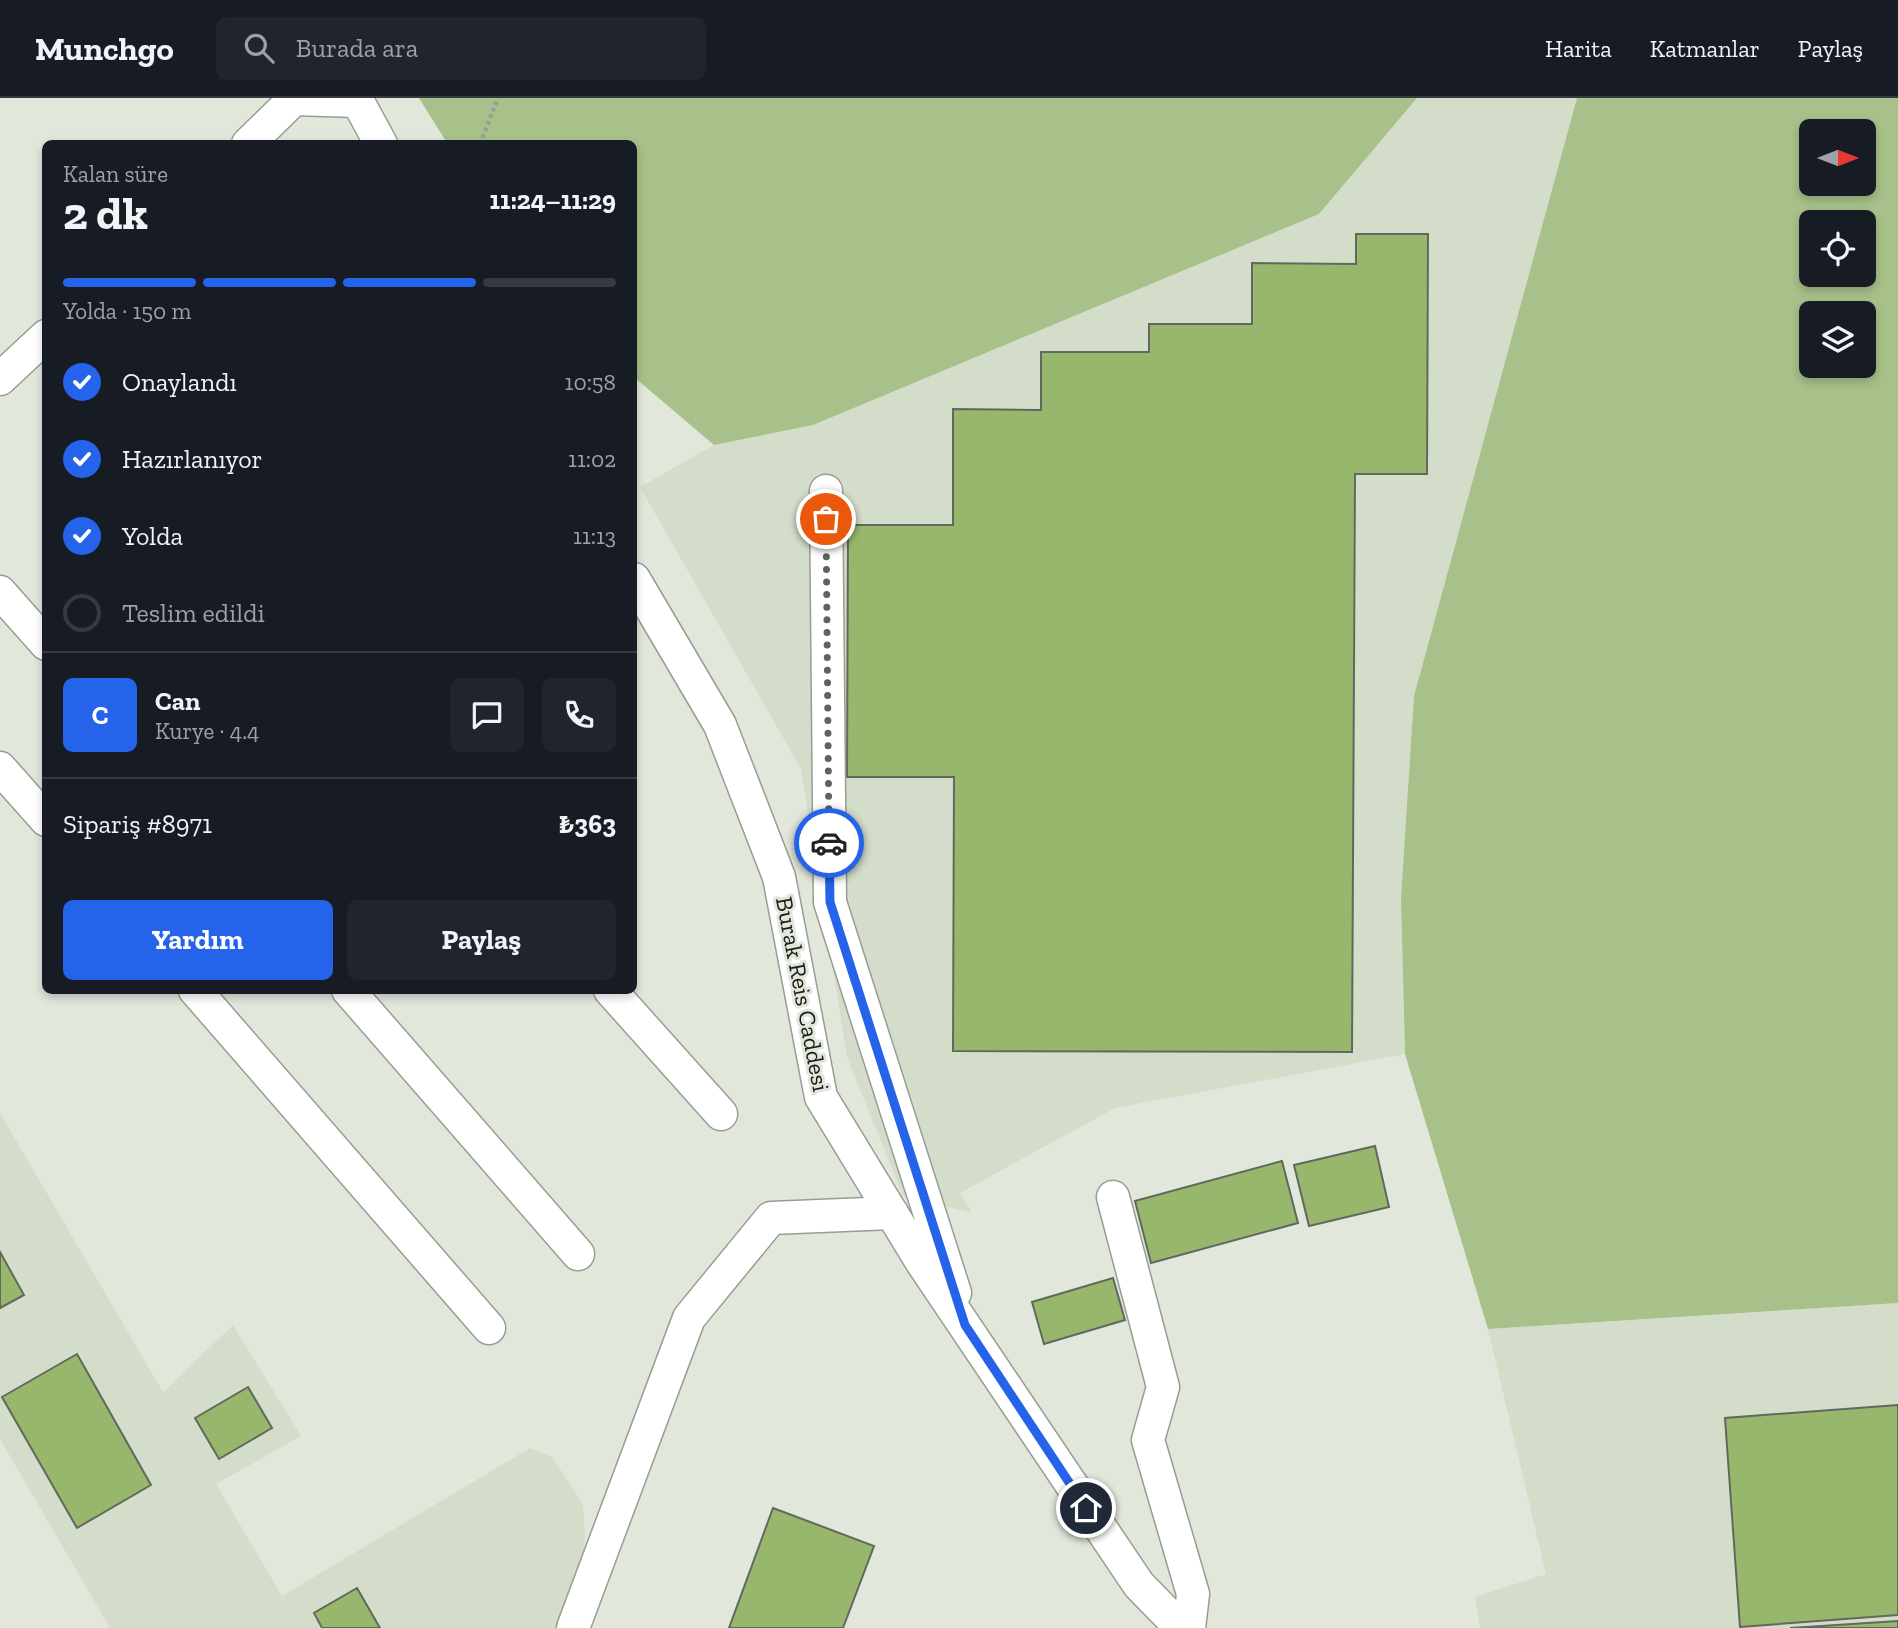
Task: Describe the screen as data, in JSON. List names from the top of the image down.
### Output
{
  "streets": {
    "street": ["Burak Reis Caddesi"]
  },
  "north": "right",
  "page": {
    "header": "Munchgo",
    "search": "Burada ara",
    "nav": ["Harita", "Katmanlar", "Paylaş"],
    "heading": ["2 dk", "Kalan süre", "11:24–11:29"],
    "panel": [
      "Can",
      "Kurye · 4.4",
      "Sipariş #8971",
      "₺363"
    ],
    "bar": "Yolda · 150 m",
    "list": [
      ["Onaylandı", "10:58"],
      ["Hazırlanıyor", "11:02"],
      ["Yolda", "11:13"],
      "Teslim edildi"
    ],
    "round": "C",
    "buttons": ["Yardım", "Paylaş"]
  }
}
